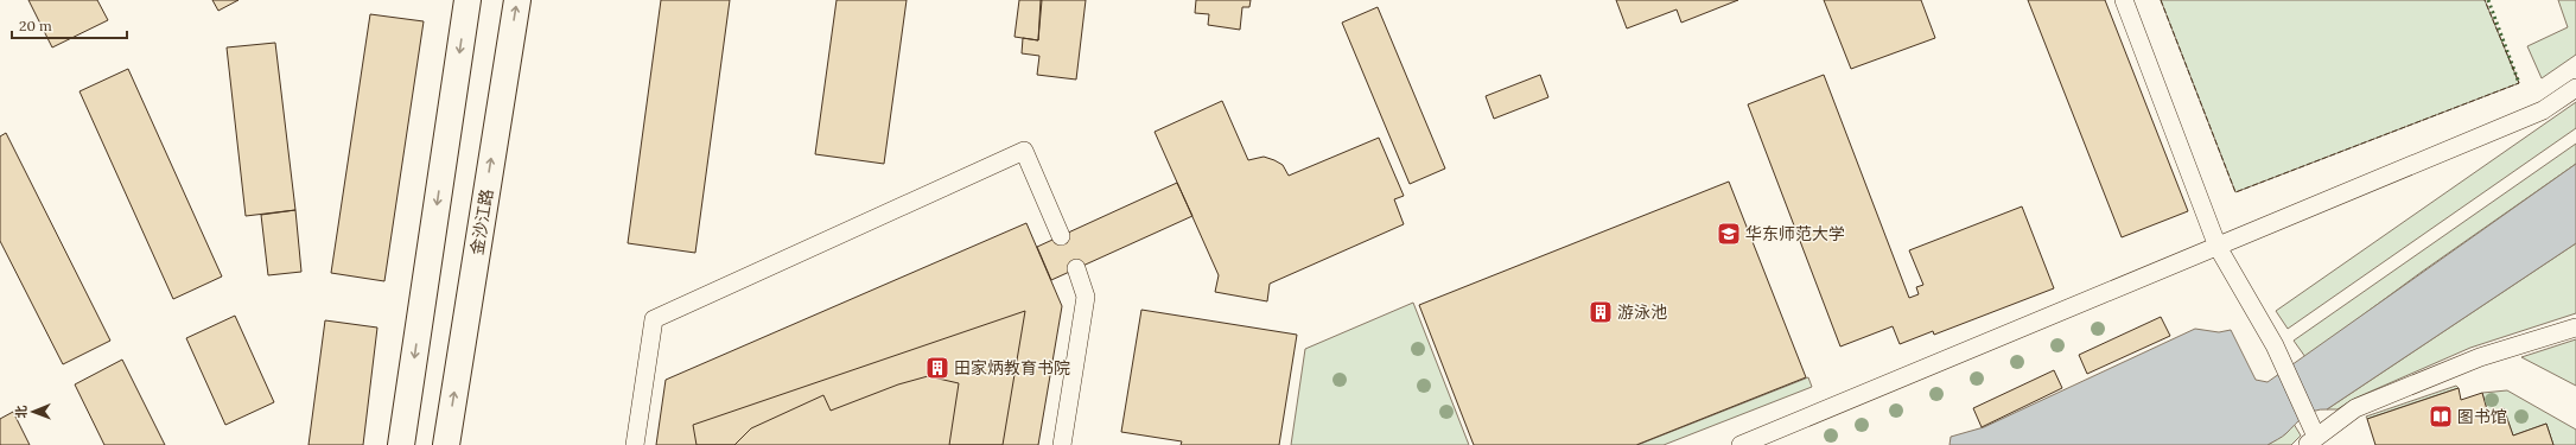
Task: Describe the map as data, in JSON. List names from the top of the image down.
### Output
{
  "streets": {
    "main road": ["金沙江路"]
  },
  "places": {
    "school or university": ["华东师范大学"],
    "building": ["游泳池", "田家炳教育书院"],
    "library": ["图书馆"]
  },
  "scale_bar": "20 m",
  "north": "left"
}
